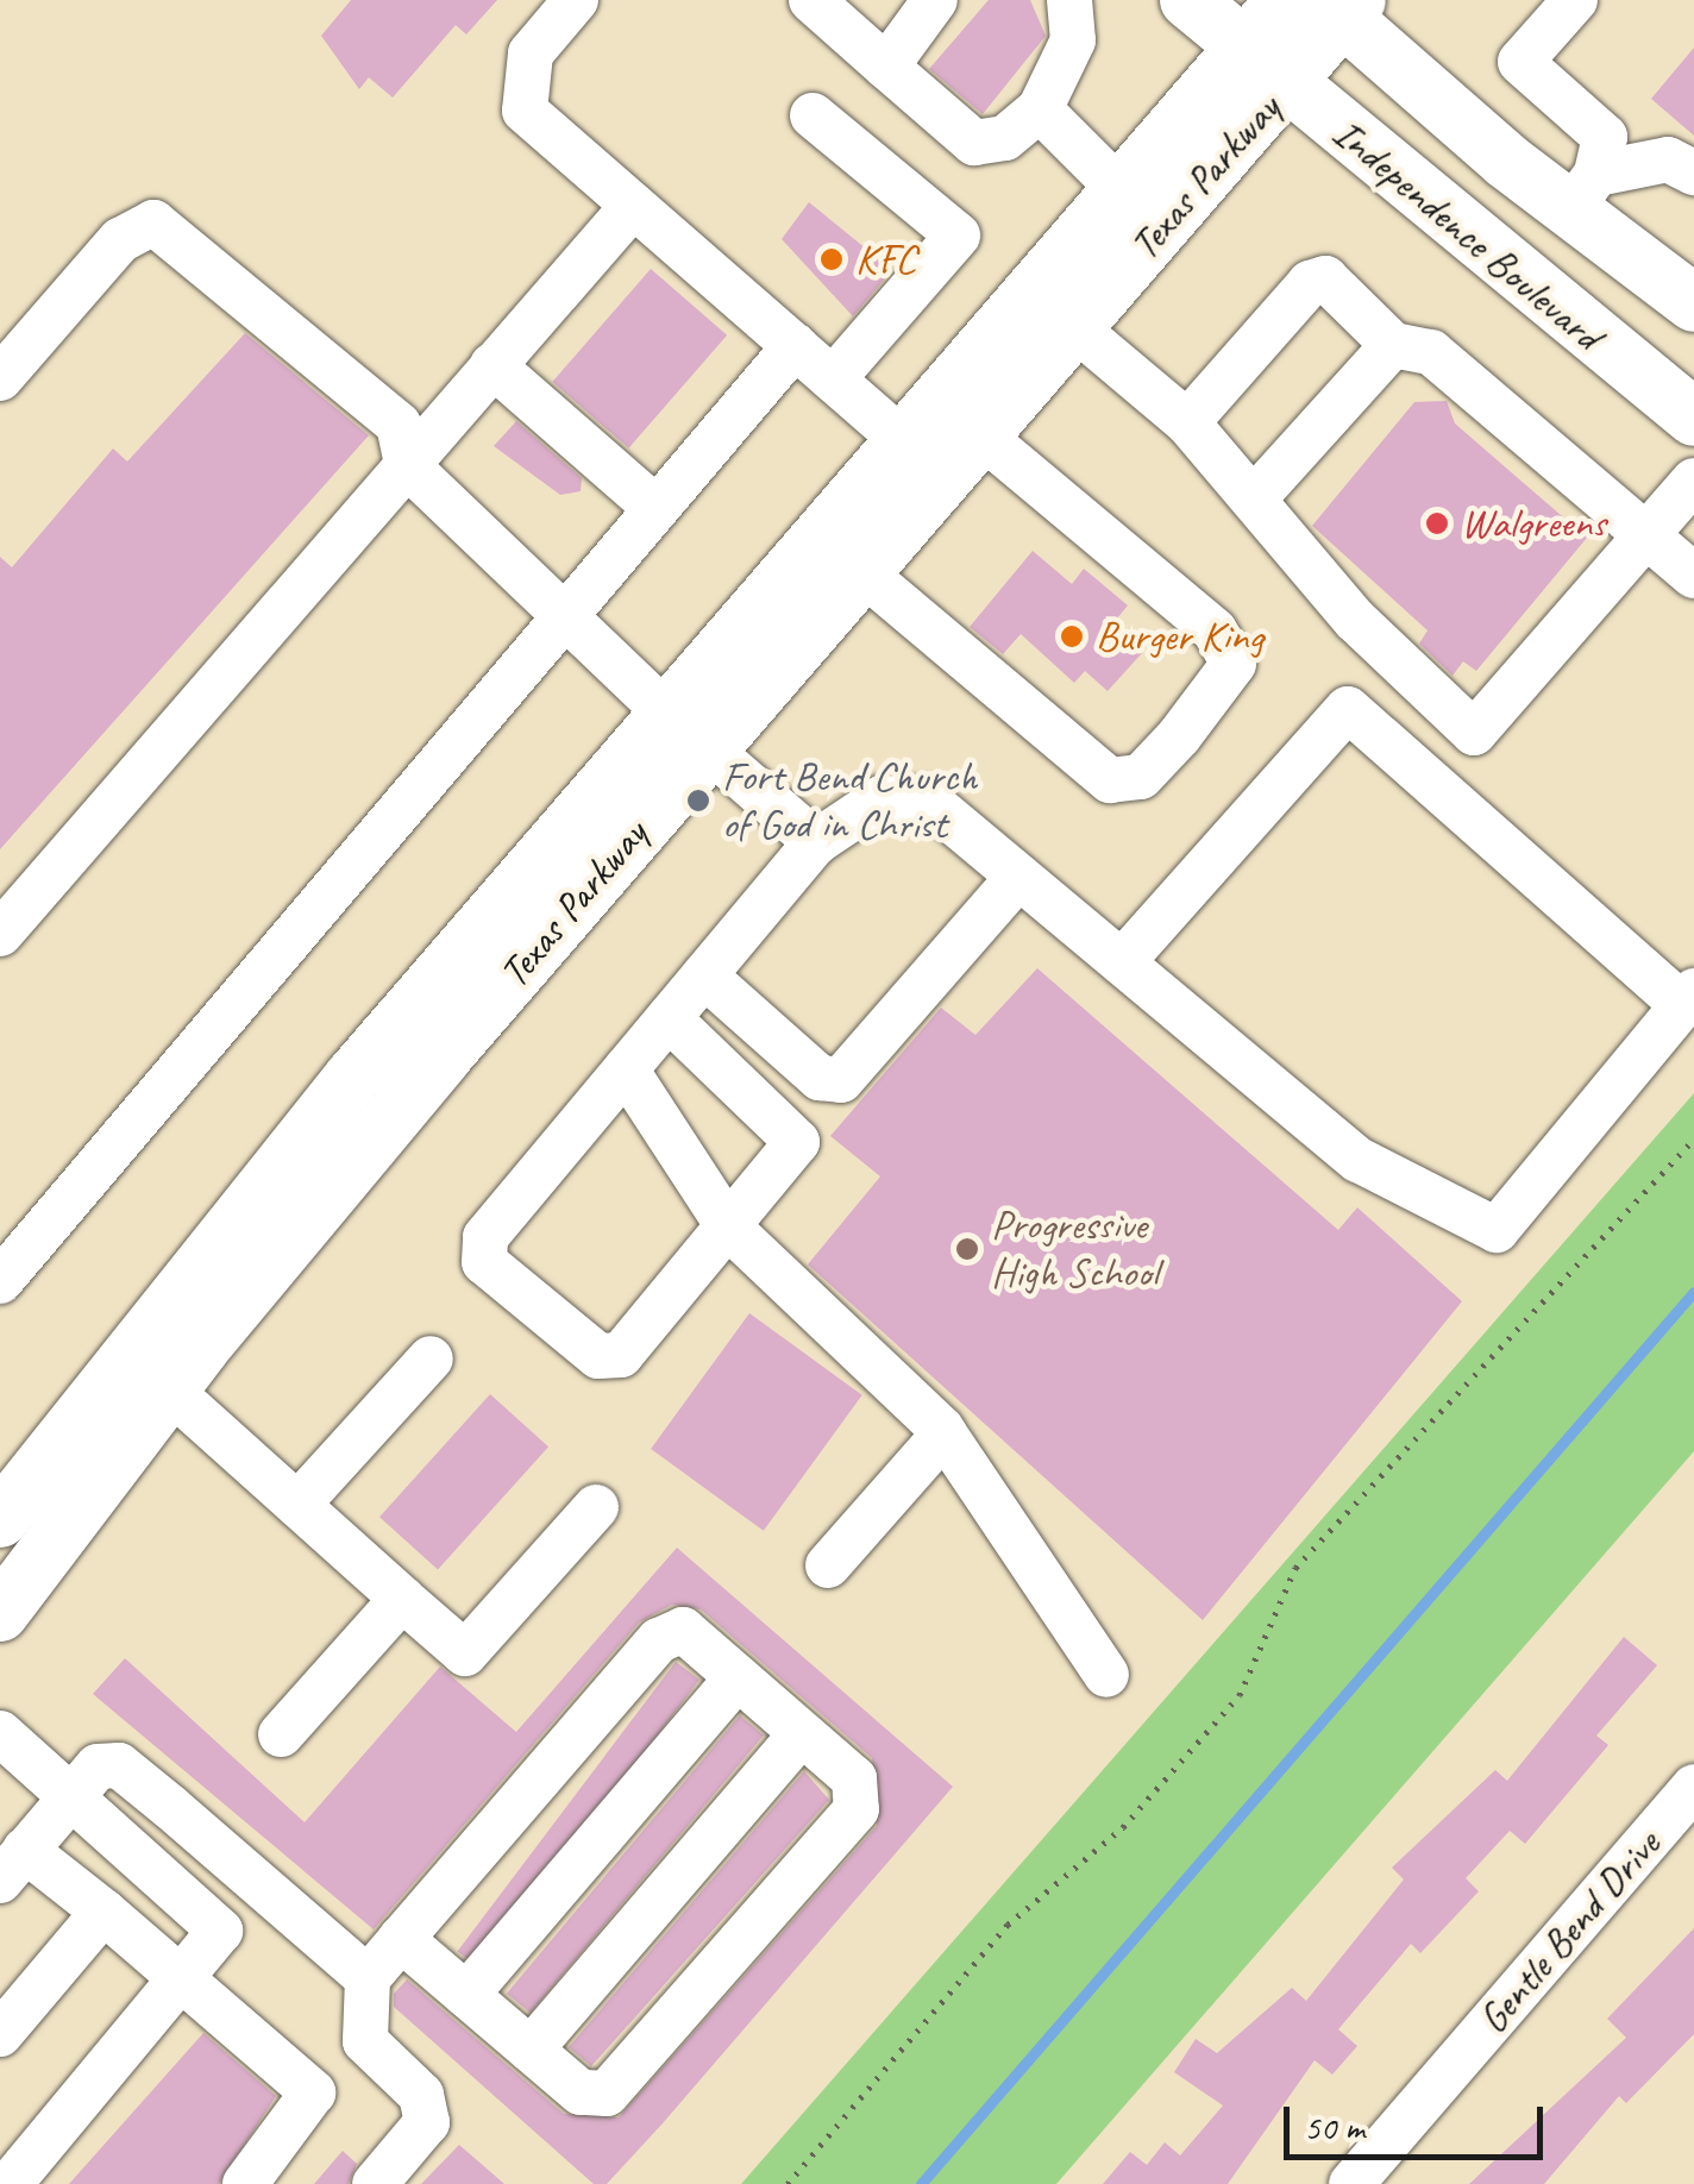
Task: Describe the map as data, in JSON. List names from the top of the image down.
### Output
{
  "streets": {
    "main road": ["Texas Parkway", "Independence Boulevard"],
    "street": ["Gentle Bend Drive"]
  },
  "crossings": [
    ["Texas Parkway", "Independence Boulevard"]
  ],
  "places": [
    "KFC",
    "Walgreens",
    "Burger King",
    "Fort Bend Church of God in Christ",
    "Progressive High School"
  ],
  "scale_bar": "50 m"
}
